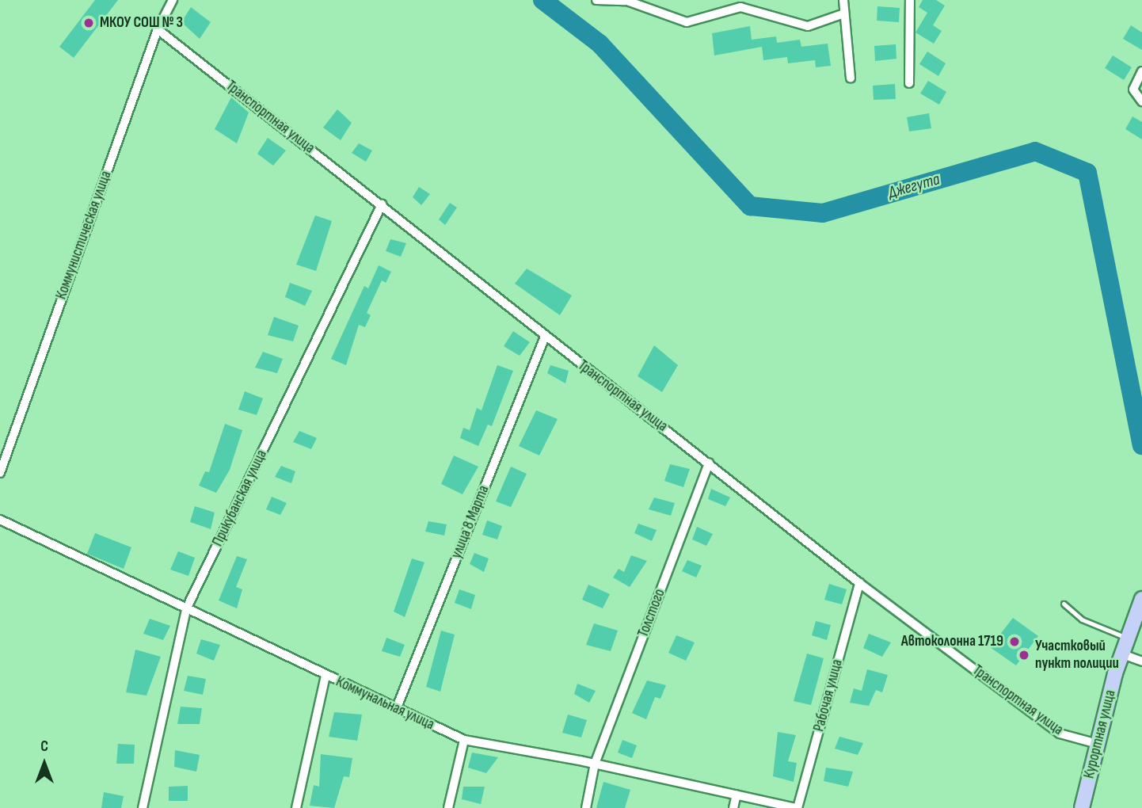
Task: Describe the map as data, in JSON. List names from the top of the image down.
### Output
{
  "streets": {
    "main road": ["Курортная улица"],
    "street": [
      "Транспортная улица",
      "Коммунистическая улица",
      "Прикубанская улица",
      "улица 8 Марта",
      "Толстого",
      "Рабочая улица",
      "Коммунальная улица"
    ]
  },
  "crossings": [
    ["Транспортная улица", "Коммунистическая улица"],
    ["Транспортная улица", "Прикубанская улица"],
    ["Транспортная улица", "улица 8 Марта"],
    ["Транспортная улица", "Толстого"],
    ["Транспортная улица", "Рабочая улица"],
    ["Транспортная улица", "Курортная улица"],
    ["Прикубанская улица", "Коммунальная улица"],
    ["улица 8 Марта", "Коммунальная улица"],
    ["Толстого", "Коммунальная улица"],
    ["Рабочая улица", "Коммунальная улица"]
  ],
  "water": ["Джегута"],
  "places": ["МКОУ СОШ № 3", "Автоколонна 1719", "Участковый пункт полиции"],
  "north": "top"
}
